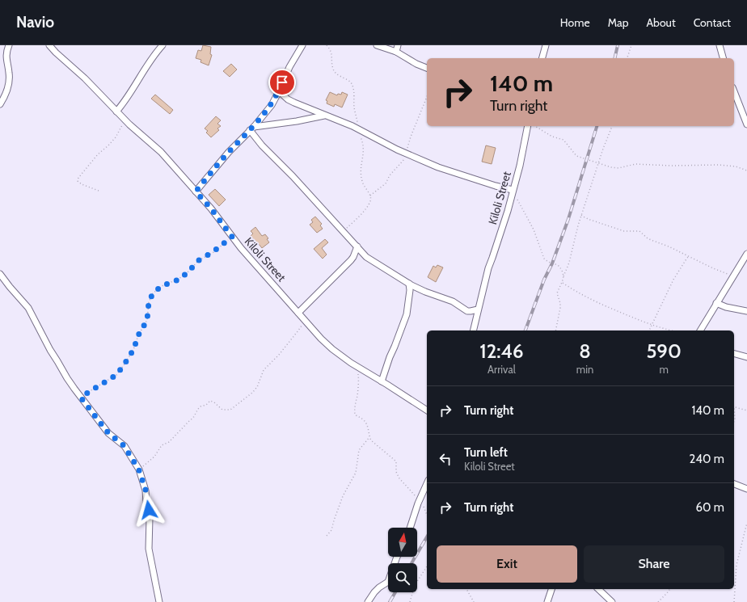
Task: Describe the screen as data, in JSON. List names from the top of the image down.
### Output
{
  "streets": {
    "street": ["Kiloli Street"]
  },
  "north": "top",
  "page": {
    "header": "Navio",
    "nav": [
      "Home",
      "Map",
      "About",
      "Contact"
    ],
    "turn": ["140 m", "Turn right"],
    "eta": [
      "12:46",
      "Arrival",
      "8",
      "min",
      "590",
      "m"
    ],
    "list": [
      {
        "name": "Turn right",
        "value": "140 m"
      },
      {
        "name": "Turn left",
        "note": "Kiloli Street",
        "value": "240 m"
      },
      {
        "name": "Turn right",
        "value": "60 m"
      }
    ],
    "buttons": ["Exit", "Share"]
  }
}
